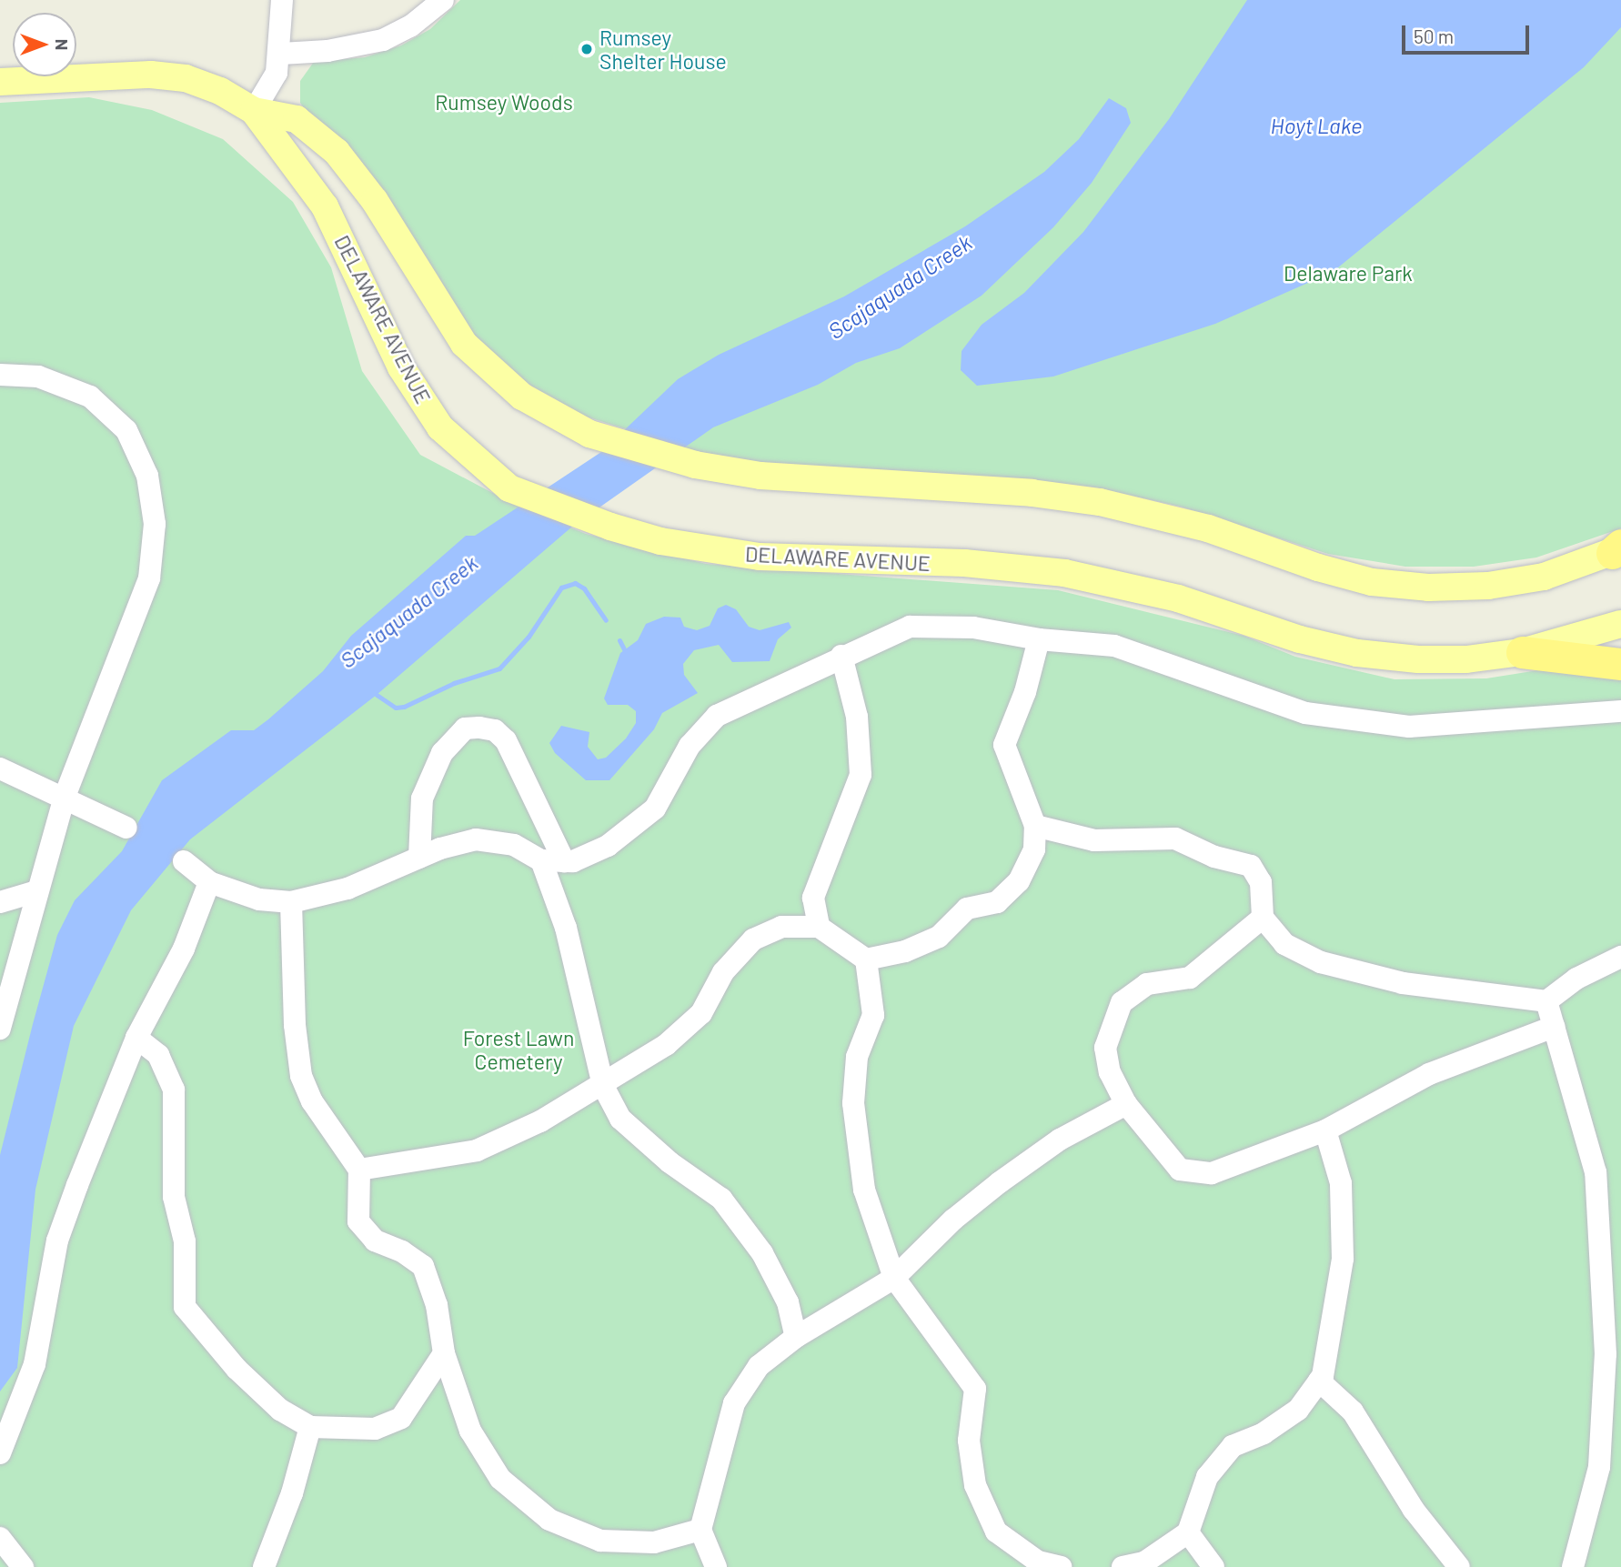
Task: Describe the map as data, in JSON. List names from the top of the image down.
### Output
{
  "streets": {
    "main road": ["DELAWARE AVENUE"]
  },
  "water": ["Hoyt Lake", "Scajaquada Creek"],
  "parks": ["Rumsey Woods", "Delaware Park", "Forest Lawn Cemetery"],
  "places": ["Rumsey Shelter House"],
  "scale_bar": "50 m",
  "north": "right"
}
